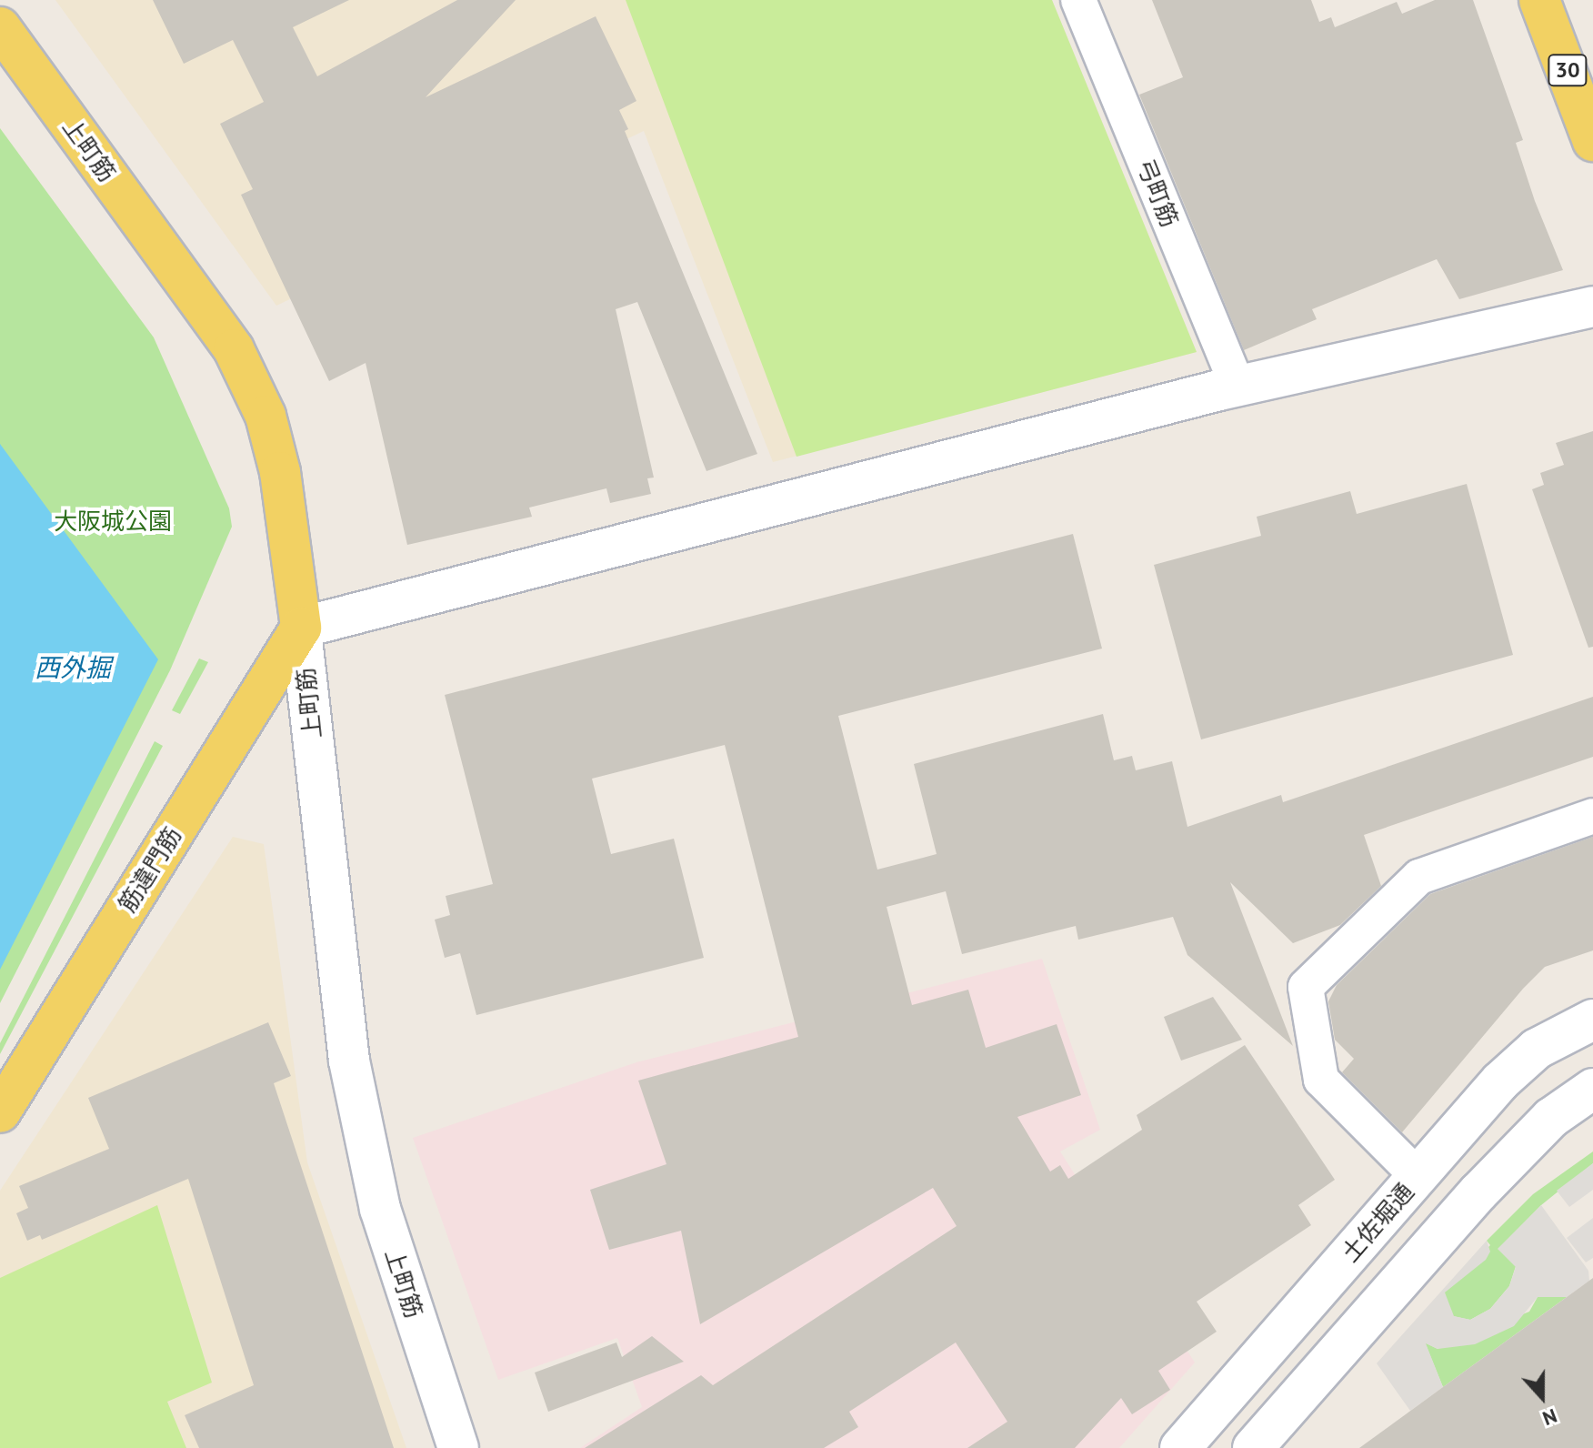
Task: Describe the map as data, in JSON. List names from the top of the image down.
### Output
{
  "streets": {
    "main road": ["30", "上町筋", "筋違門筋"],
    "street": ["弓町筋", "土佐堀通"]
  },
  "crossings": [
    ["上町筋", "筋違門筋"]
  ],
  "water": ["西外掘"],
  "parks": ["大阪城公園"],
  "north": "bottom"
}
